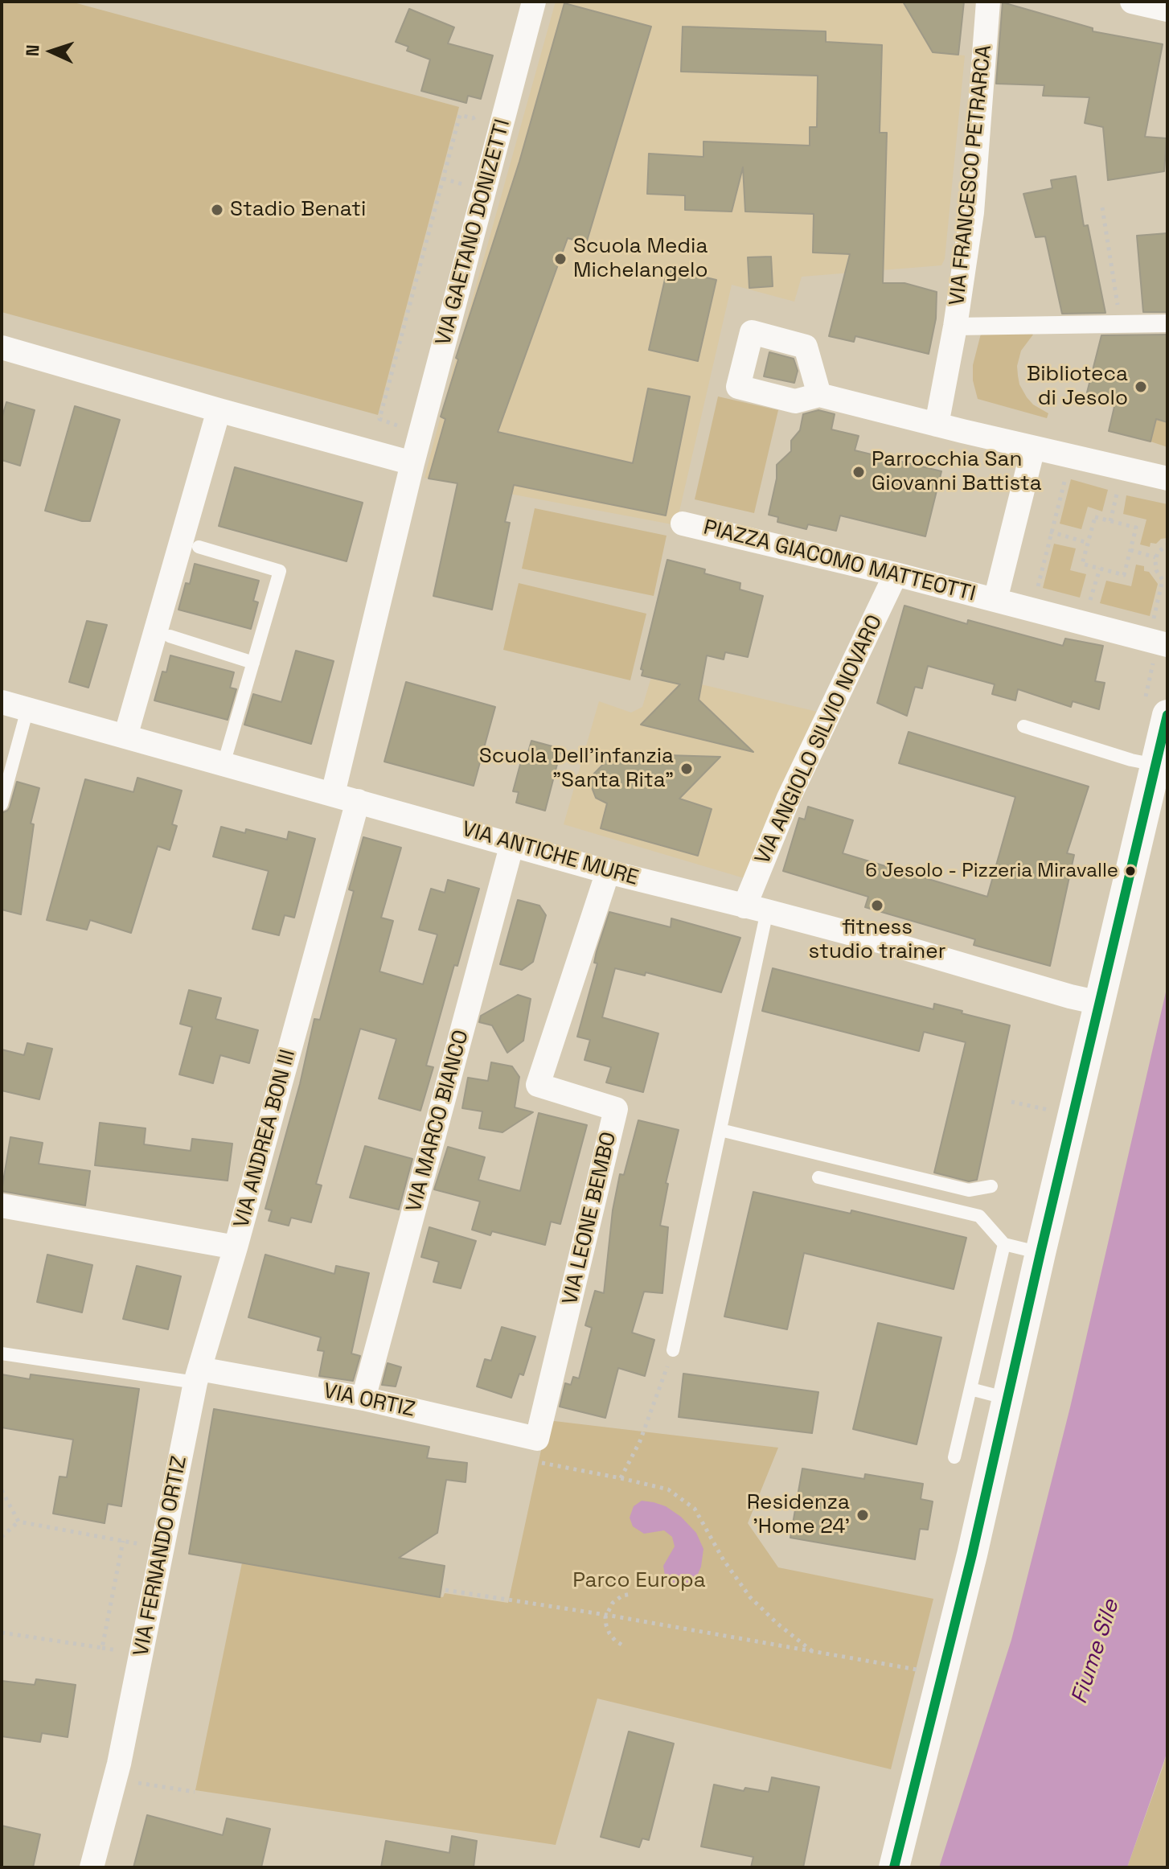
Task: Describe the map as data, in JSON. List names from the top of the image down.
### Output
{
  "streets": {
    "street": [
      "VIA FRANCESCO PETRARCA",
      "VIA GAETANO DONIZETTI",
      "PIAZZA GIACOMO MATTEOTTI",
      "VIA ANGIOLO SILVIO NOVARO",
      "VIA ANTICHE MURE",
      "VIA MARCO BIANCO",
      "VIA ANDREA BON III",
      "VIA LEONE BEMBO",
      "VIA ORTIZ",
      "VIA FERNANDO ORTIZ"
    ]
  },
  "crossings": [
    ["VIA GAETANO DONIZETTI", "VIA ANTICHE MURE"],
    ["PIAZZA GIACOMO MATTEOTTI", "VIA ANGIOLO SILVIO NOVARO"],
    ["VIA ANGIOLO SILVIO NOVARO", "VIA ANTICHE MURE"],
    ["VIA ANTICHE MURE", "VIA MARCO BIANCO"],
    ["VIA ANTICHE MURE", "VIA ANDREA BON III"],
    ["VIA ANTICHE MURE", "VIA LEONE BEMBO"],
    ["VIA MARCO BIANCO", "VIA ORTIZ"],
    ["VIA ANDREA BON III", "VIA FERNANDO ORTIZ"],
    ["VIA LEONE BEMBO", "VIA ORTIZ"],
    ["VIA ORTIZ", "VIA FERNANDO ORTIZ"]
  ],
  "water": ["Fiume Sile"],
  "parks": ["Parco Europa"],
  "places": [
    "Stadio Benati",
    "Scuola Media Michelangelo",
    "Biblioteca di Jesolo",
    "Parrocchia San Giovanni Battista",
    "Scuola Dell'infanzia \"Santa Rita\"",
    "6 Jesolo - Pizzeria Miravalle",
    "fitness studio trainer",
    "Residenza 'Home 24'"
  ],
  "north": "left"
}
